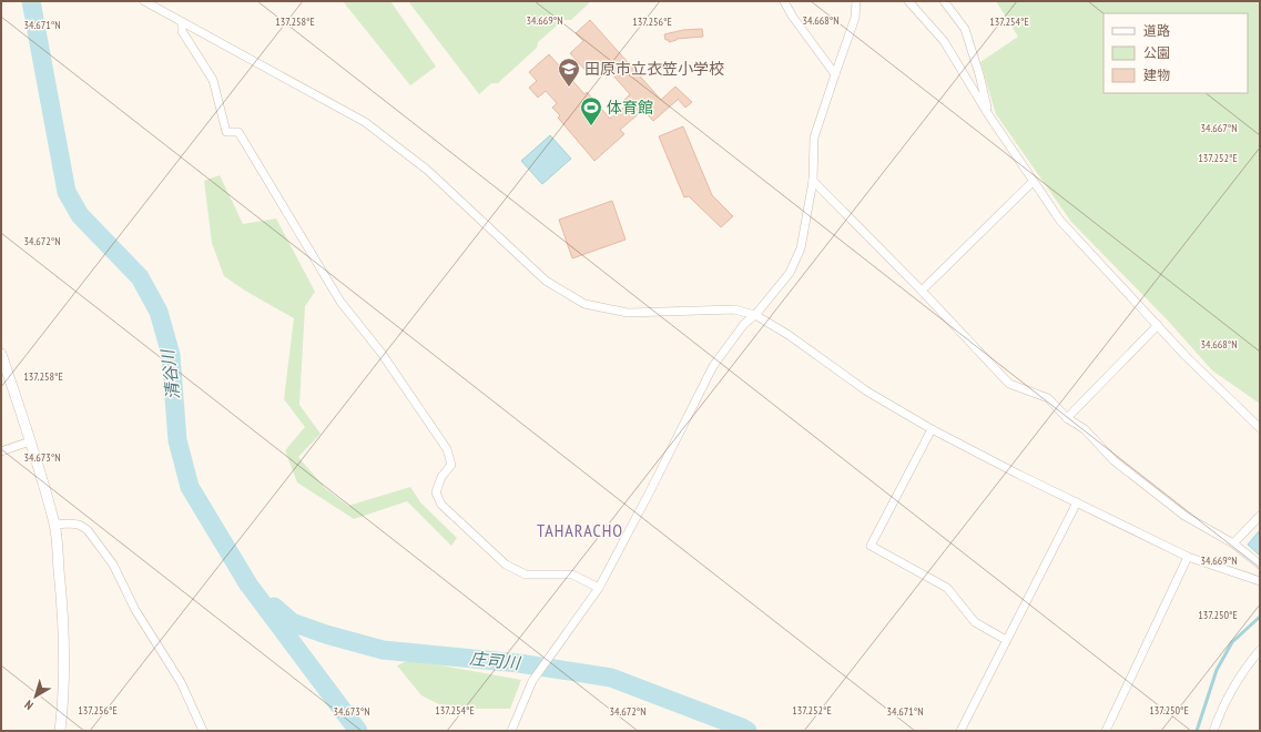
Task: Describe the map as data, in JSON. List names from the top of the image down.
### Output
{
  "districts": ["TAHARACHO"],
  "water": ["清谷川", "庄司川"],
  "places": {
    "school or university": ["田原市立衣笠小学校"],
    "sports": ["体育館"]
  },
  "legend": ["道路", "公園", "建物"],
  "north": "bottom left",
  "coordinates": [
    "34.669°N",
    "34.668°N",
    "137.258°E",
    "137.256°E",
    "137.254°E",
    "34.671°N",
    "34.667°N",
    "137.252°E",
    "34.672°N",
    "34.673°N",
    "137.250°E"
  ]
}
